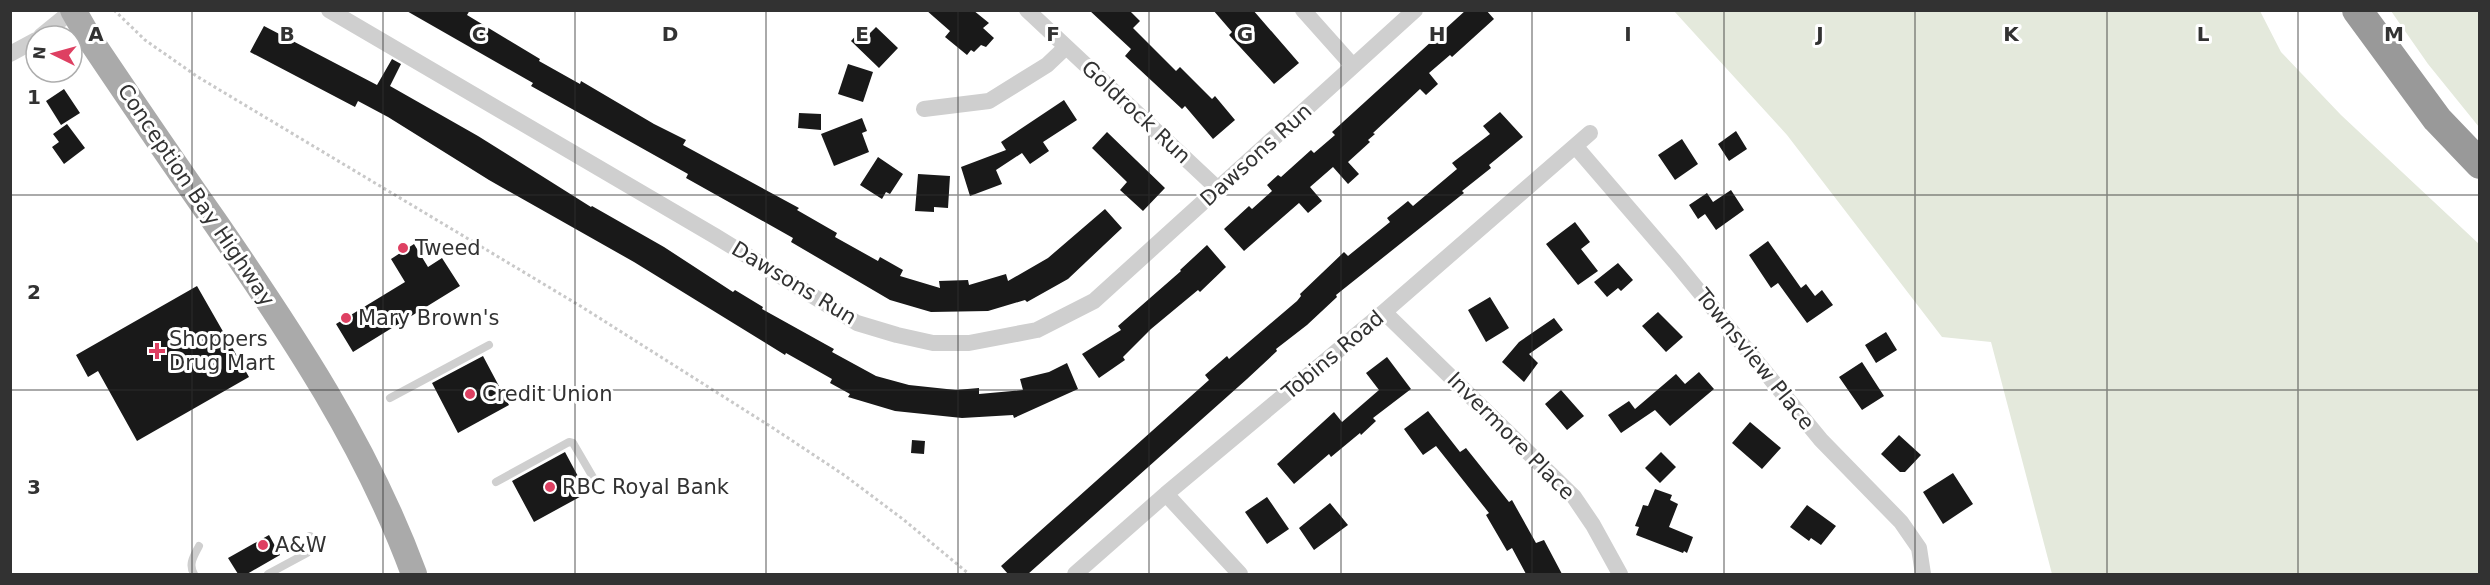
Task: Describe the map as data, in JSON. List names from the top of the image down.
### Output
{
  "streets": {
    "main road": ["Conception Bay Highway"],
    "street": [
      "Goldrock Run",
      "Dawsons Run",
      "Tobins Road",
      "Townsview Place",
      "Invermore Place"
    ]
  },
  "crossings": [
    ["Goldrock Run", "Dawsons Run"],
    ["Tobins Road", "Townsview Place"],
    ["Tobins Road", "Invermore Place"]
  ],
  "places": {
    "other": [
      "Tweed",
      "Mary Brown's",
      "Credit Union",
      "RBC Royal Bank",
      "A&W"
    ],
    "health": ["Shoppers Drug Mart"]
  },
  "north": "left",
  "grid": {
    "columns": [
      "A",
      "B",
      "C",
      "D",
      "E",
      "F",
      "G",
      "H",
      "I",
      "J",
      "K",
      "L",
      "M"
    ],
    "rows": ["1", "2", "3"]
  }
}
